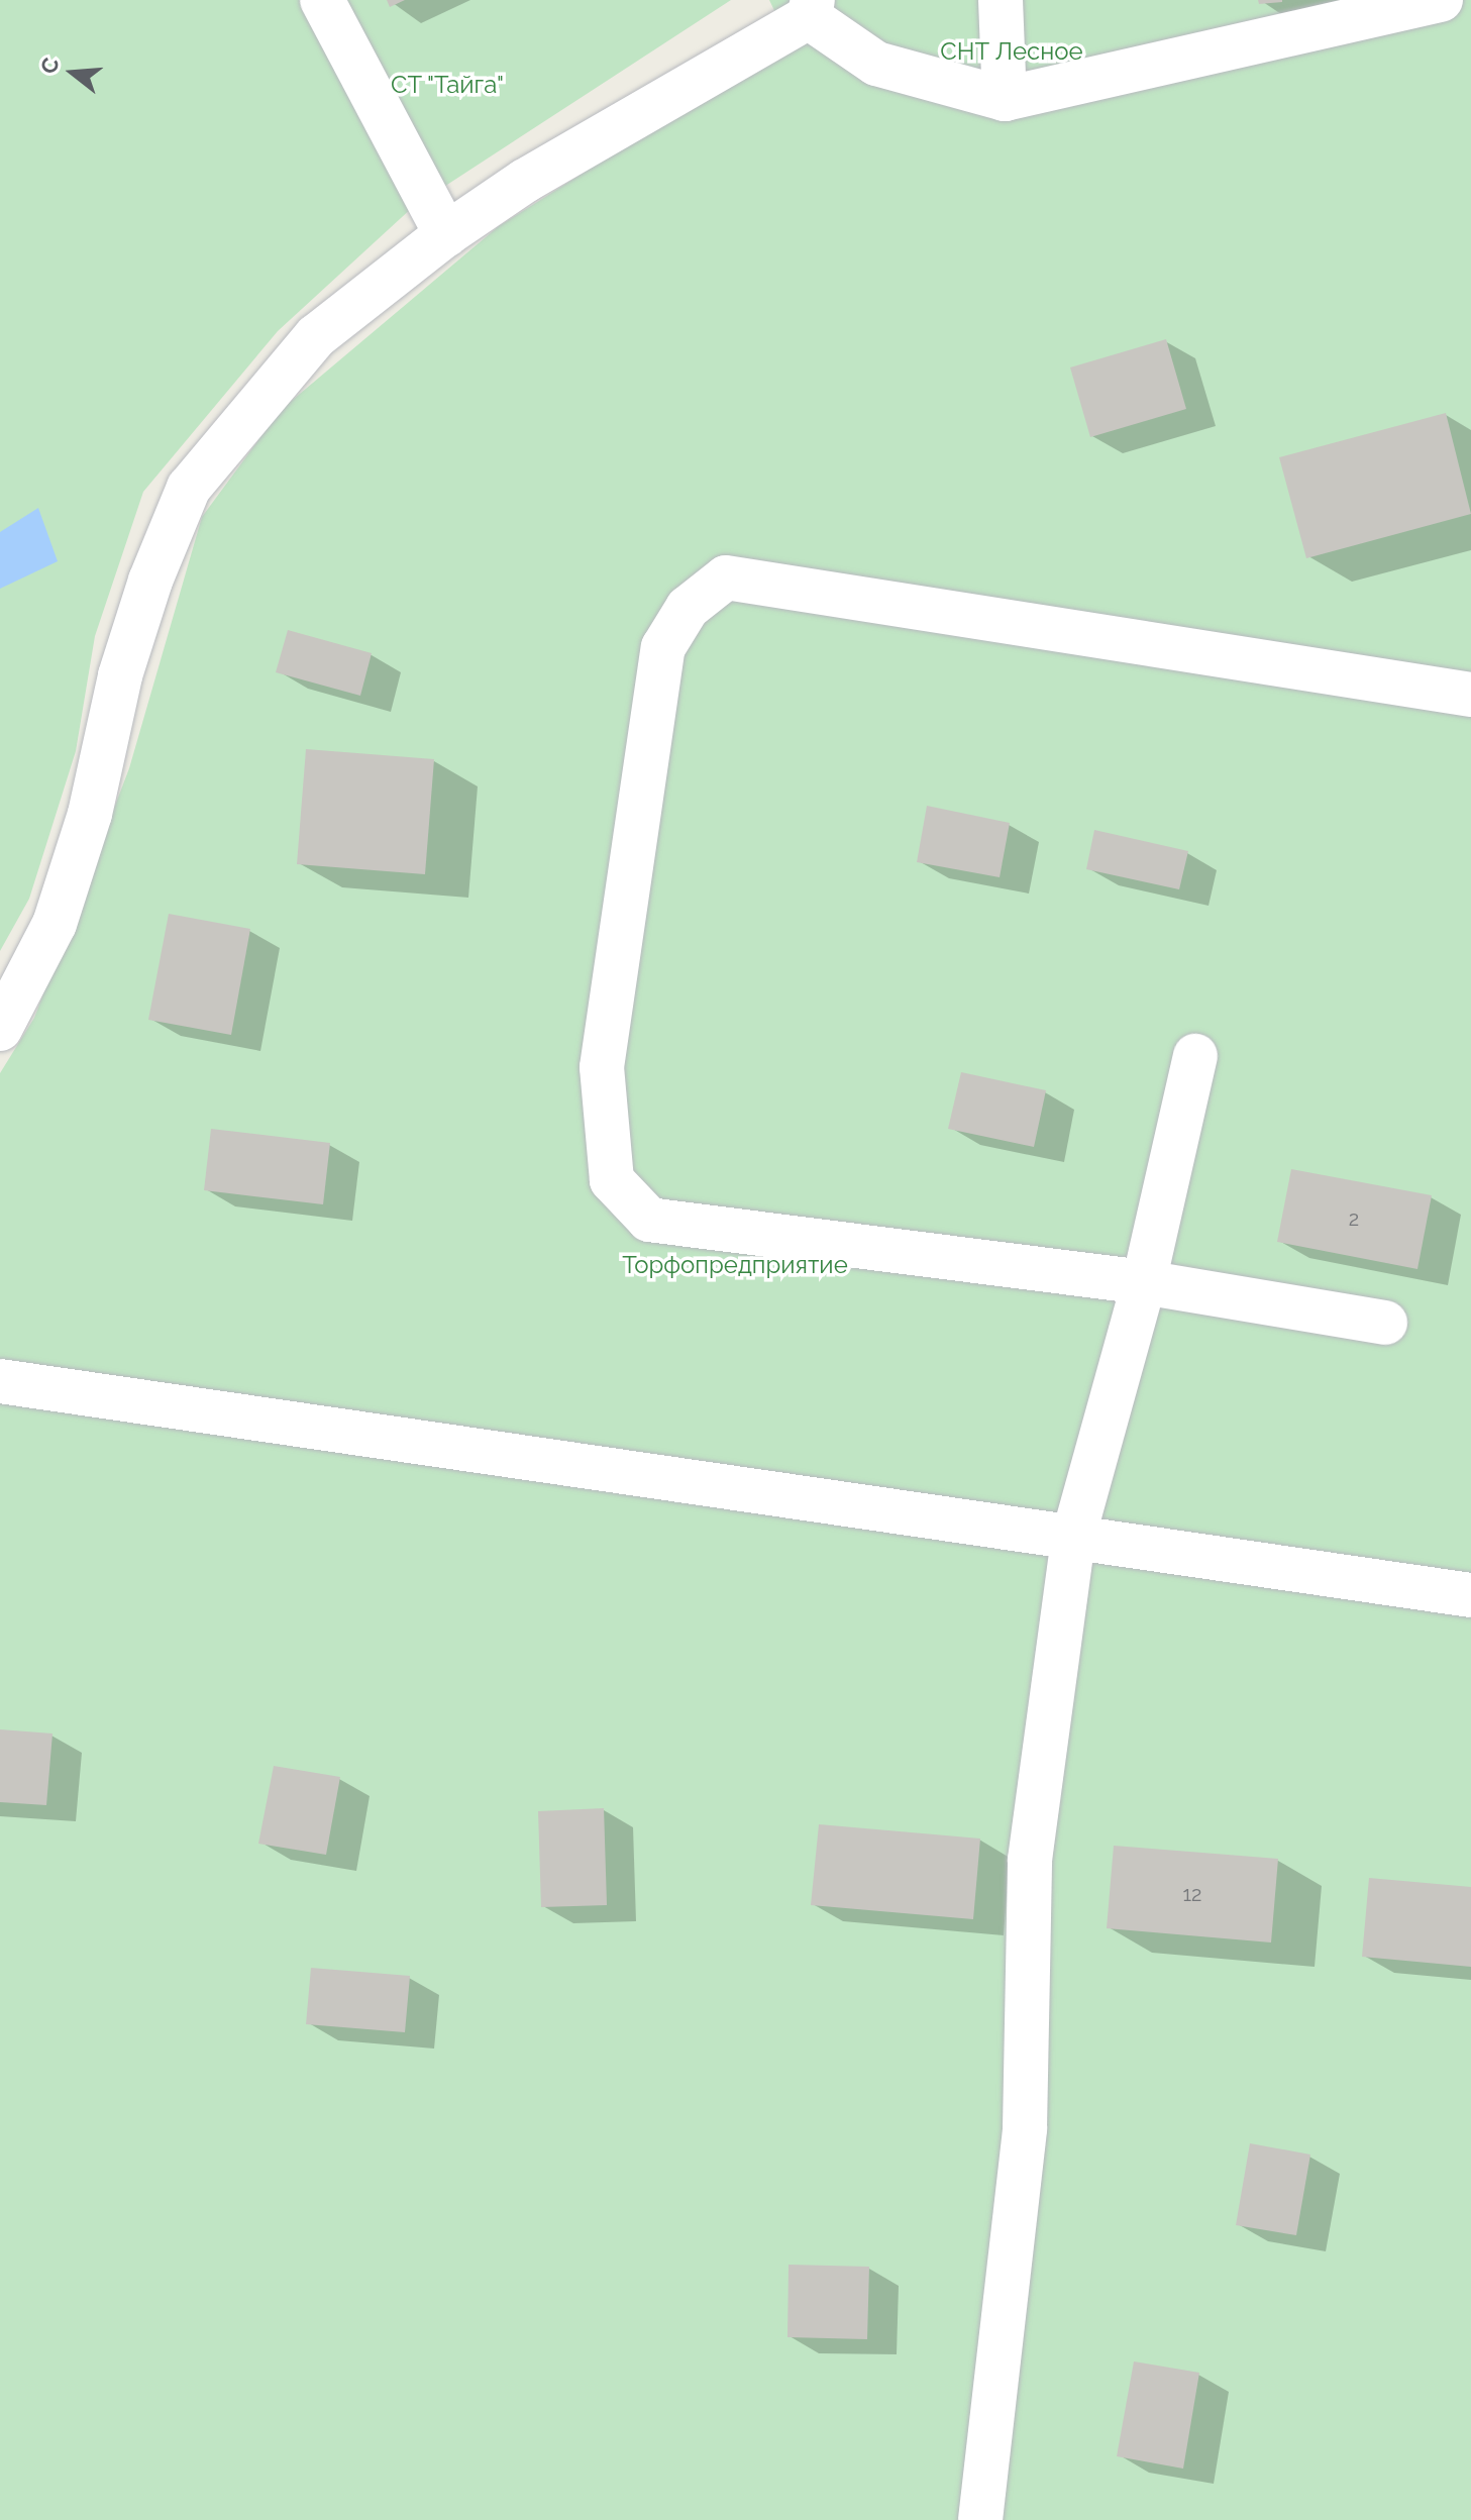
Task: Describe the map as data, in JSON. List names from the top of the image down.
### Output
{
  "parks": ["СНТ Лесное", "СТ \"Тайга\"", "Торфопредприятие"],
  "house_numbers": ["2", "12"],
  "north": "left"
}
